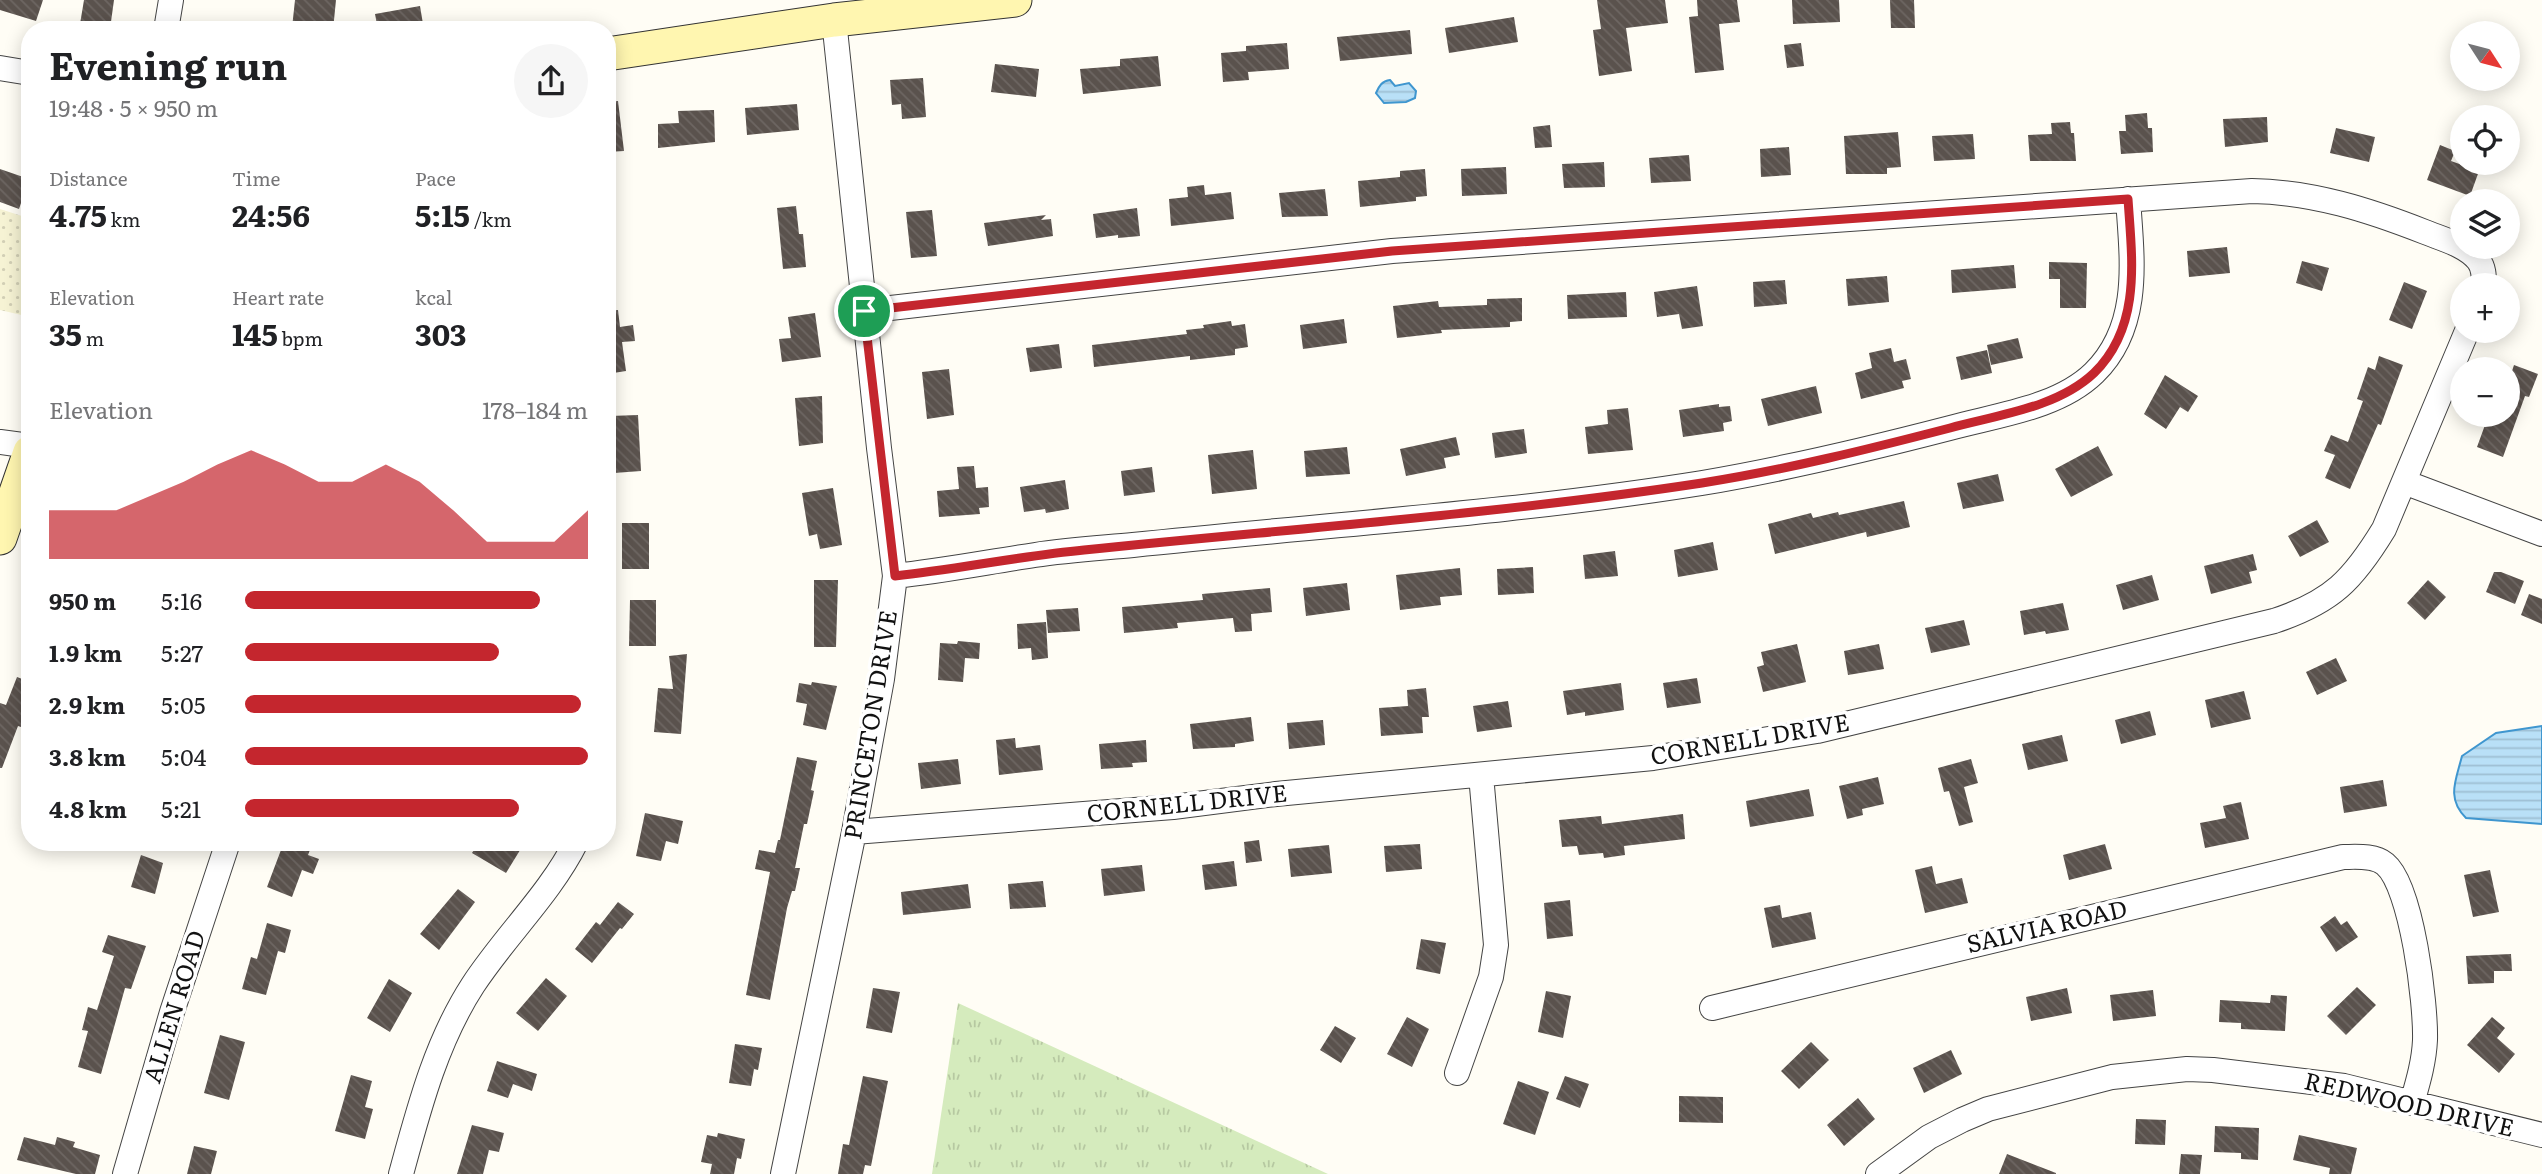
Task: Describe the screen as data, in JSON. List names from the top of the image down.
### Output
{
  "streets": {
    "street": [
      "PRINCETON DRIVE",
      "CORNELL DRIVE",
      "SALVIA ROAD",
      "ALLEN ROAD",
      "REDWOOD DRIVE"
    ]
  },
  "crossings": [
    ["PRINCETON DRIVE", "CORNELL DRIVE"],
    ["SALVIA ROAD", "REDWOOD DRIVE"]
  ],
  "north": "bottom right",
  "page": {
    "map_buttons": ["+", "−"],
    "heading": ["Evening run", "19:48 · 5 × 950 m"],
    "stats": [
      ["Distance", "4.75 km"],
      ["Time", "24:56"],
      ["Pace", "5:15 /km"],
      ["Elevation", "35 m"],
      ["Heart rate", "145 bpm"],
      ["kcal", "303"]
    ],
    "chart": ["Elevation", "178–184 m"],
    "list": [
      {
        "name": "950 m",
        "note": "5:16"
      },
      {
        "name": "1.9 km",
        "note": "5:27"
      },
      {
        "name": "2.9 km",
        "note": "5:05"
      },
      {
        "name": "3.8 km",
        "note": "5:04"
      },
      {
        "name": "4.8 km",
        "note": "5:21"
      }
    ]
  }
}
